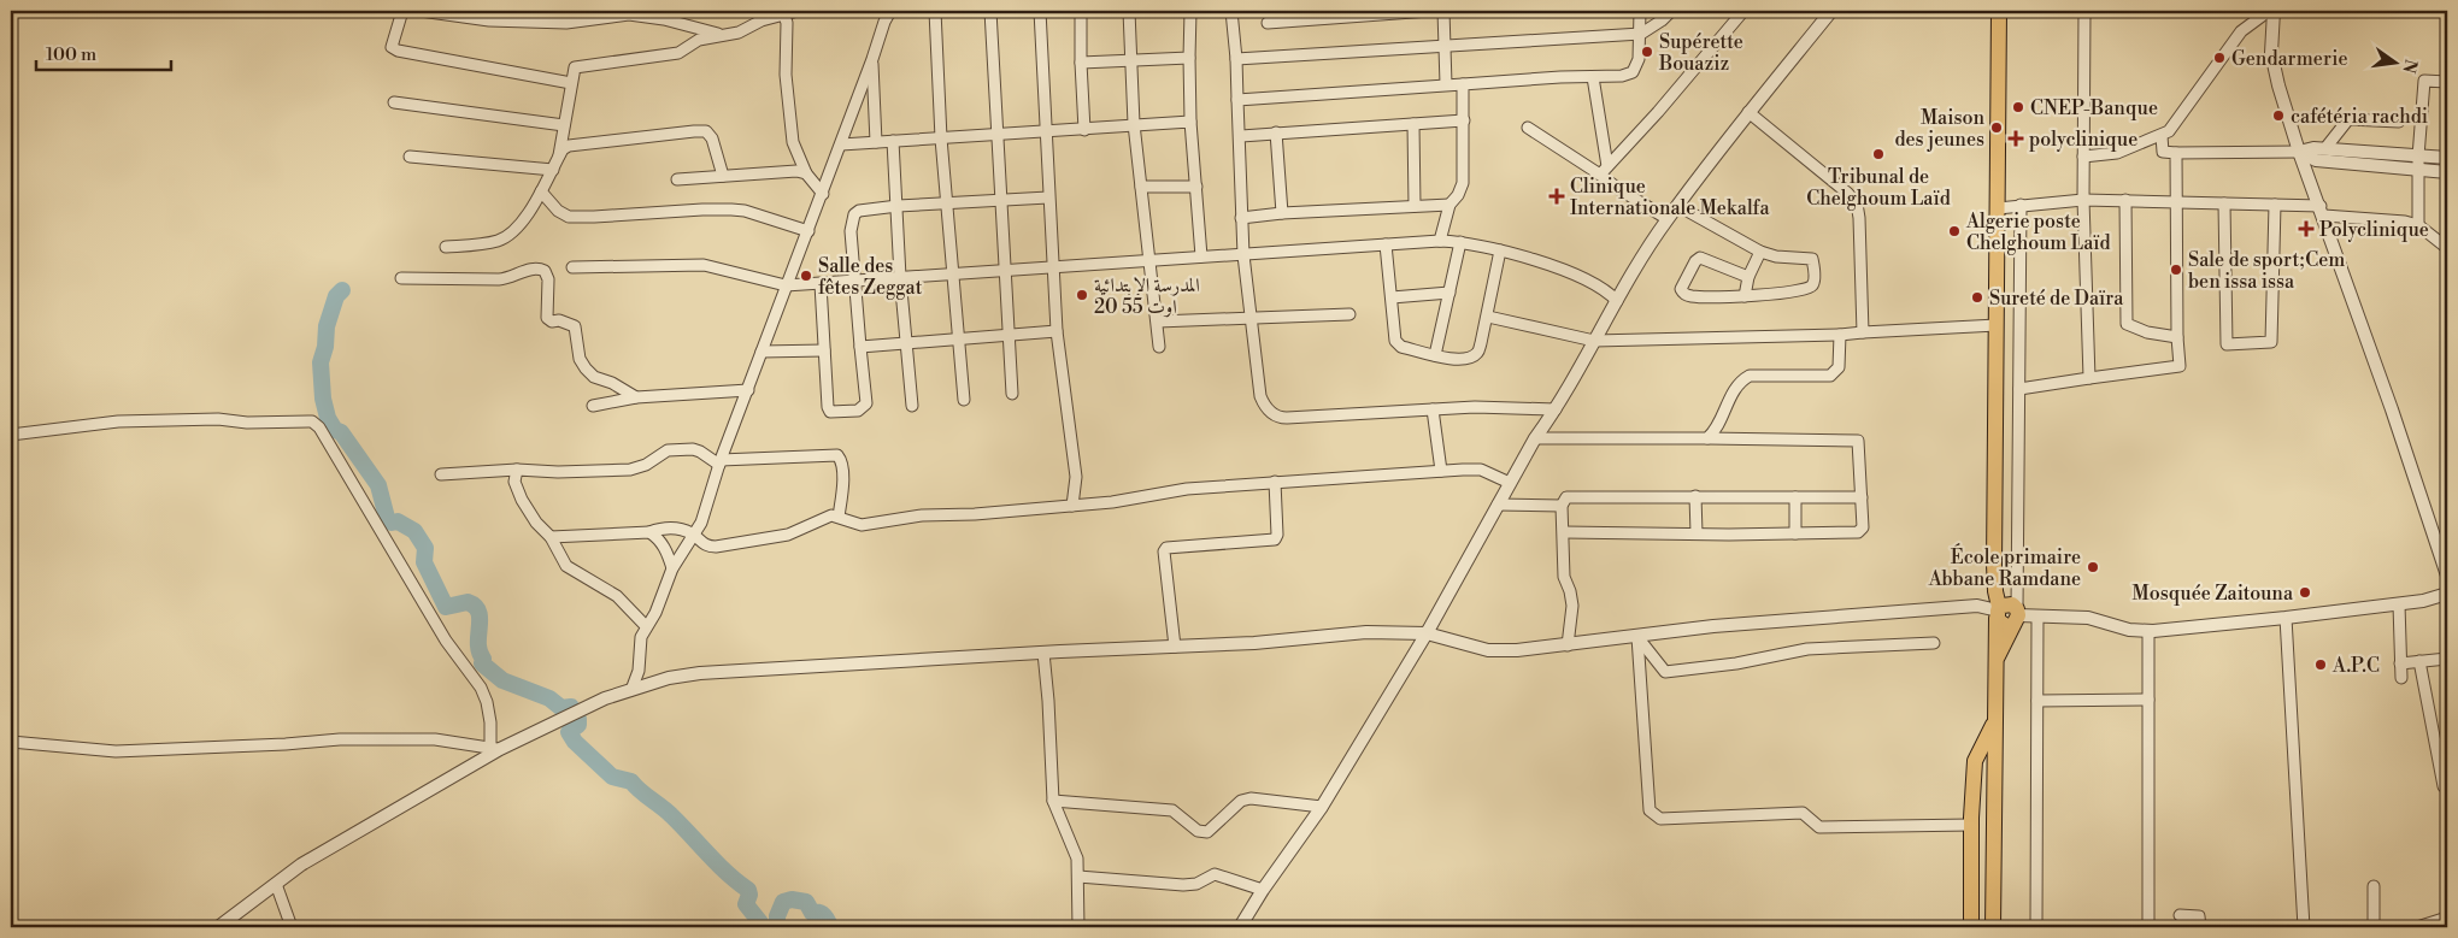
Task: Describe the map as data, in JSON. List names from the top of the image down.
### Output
{
  "places": {
    "other": [
      "Supérette Bouaziz",
      "Gendarmerie",
      "CNEP-Banque",
      "cafétéria rachdi",
      "Maison des jeunes",
      "Tribunal de Chelghoum Laïd",
      "Algerie poste Chelghoum Laïd",
      "Sale de sport;Cem ben issa issa",
      "Salle des fêtes Zeggat",
      "المدرسة الإبتدائية 20 اوت 55",
      "Sureté de Daïra",
      "École primaire Abbane Ramdane",
      "Mosquée Zaitouna",
      "A.P.C"
    ],
    "health": ["polyclinique", "Clinique Internationale Mekalfa", "Polyclinique"]
  },
  "scale_bar": "100 m",
  "north": "right"
}
